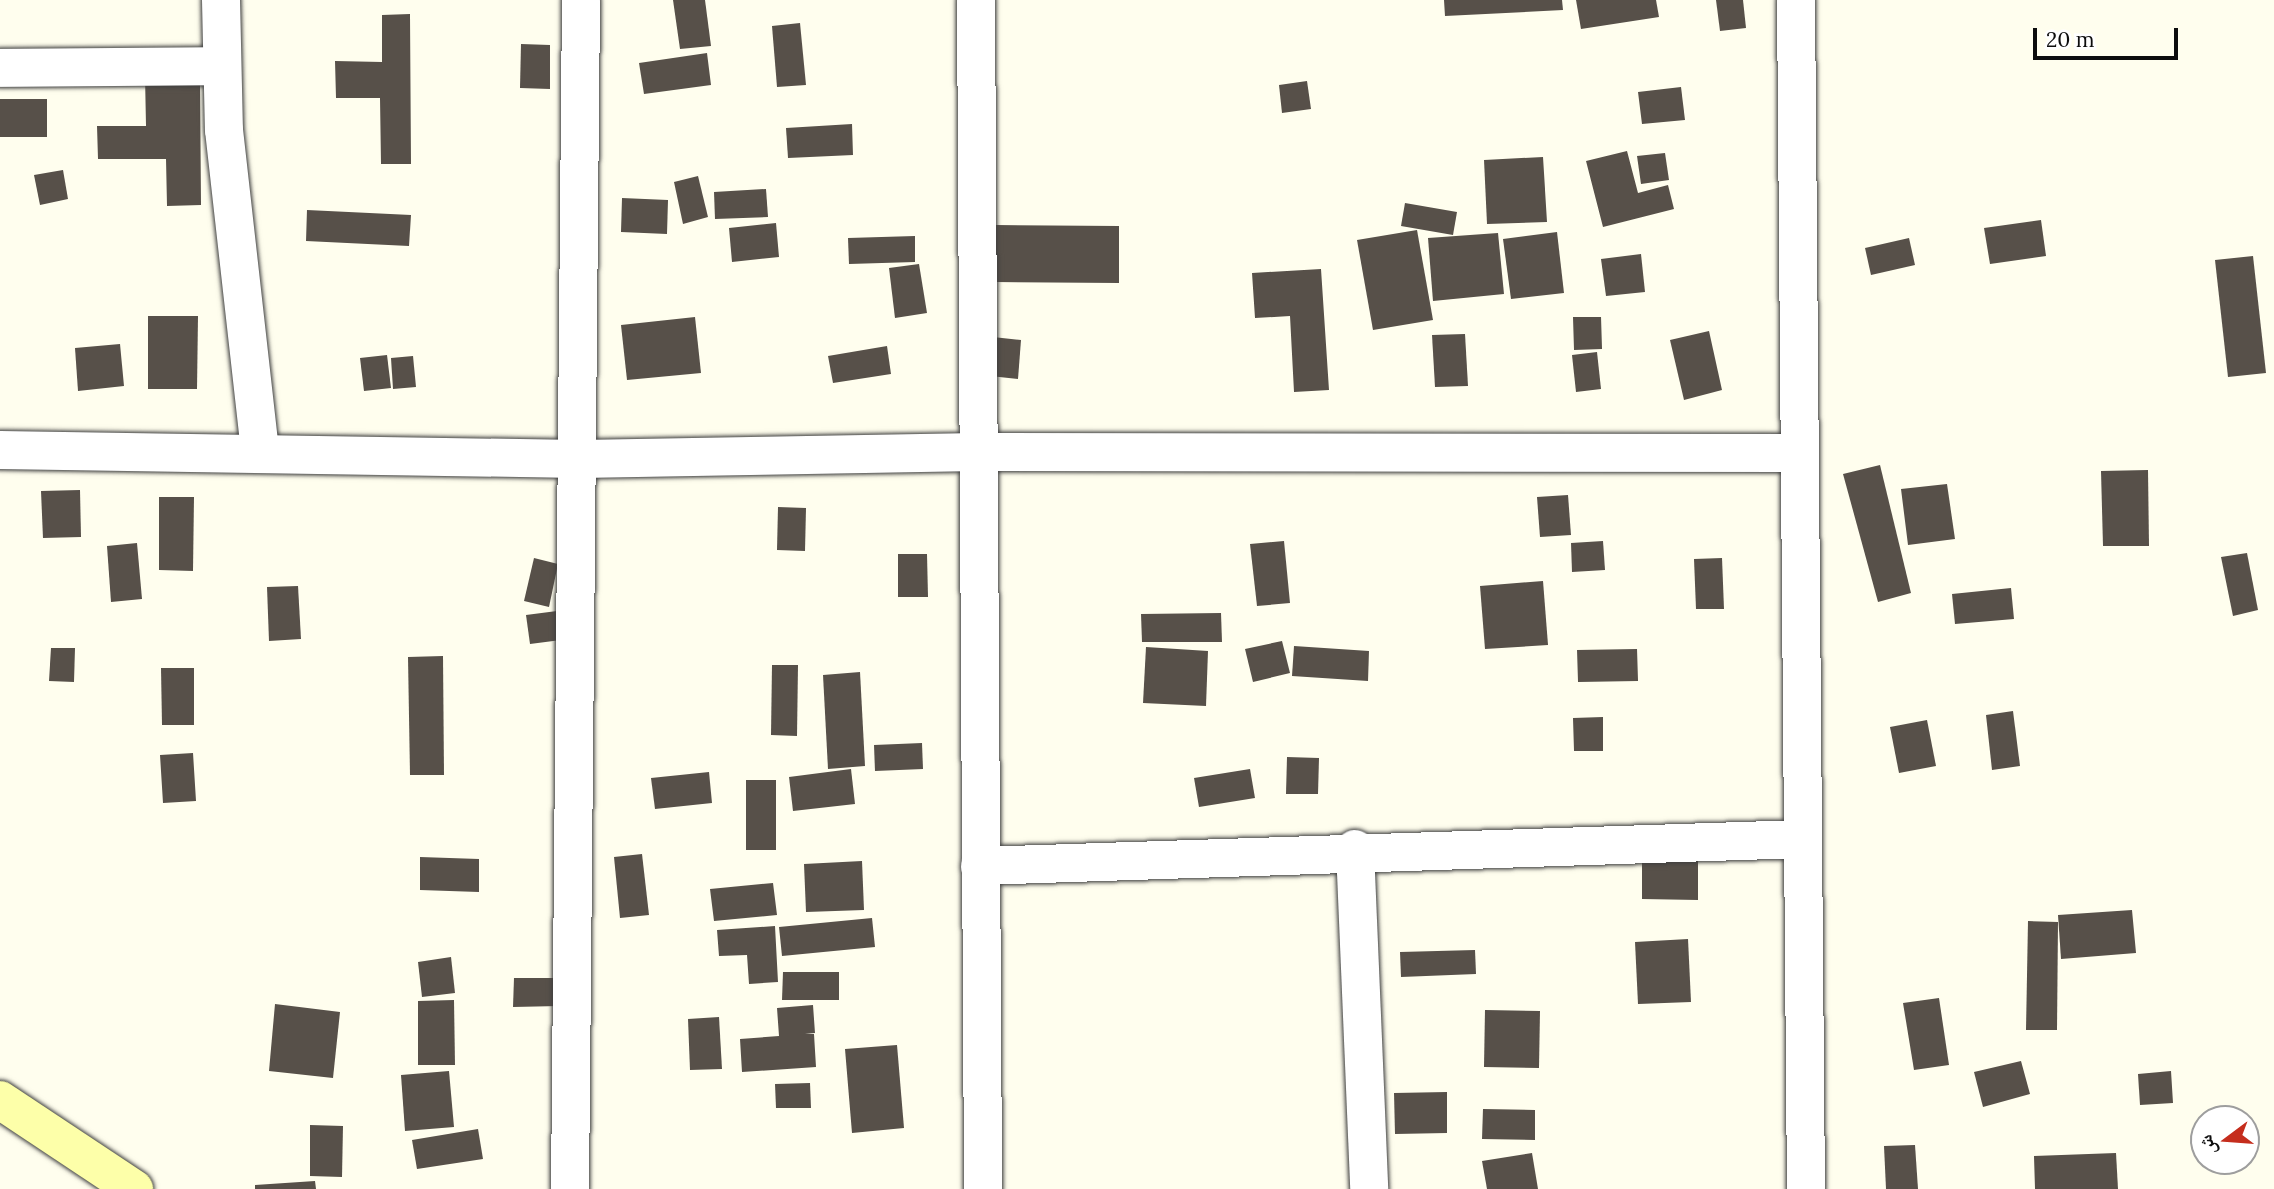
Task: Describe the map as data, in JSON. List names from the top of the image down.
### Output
{
  "scale_bar": "20 m",
  "north": "left"
}
